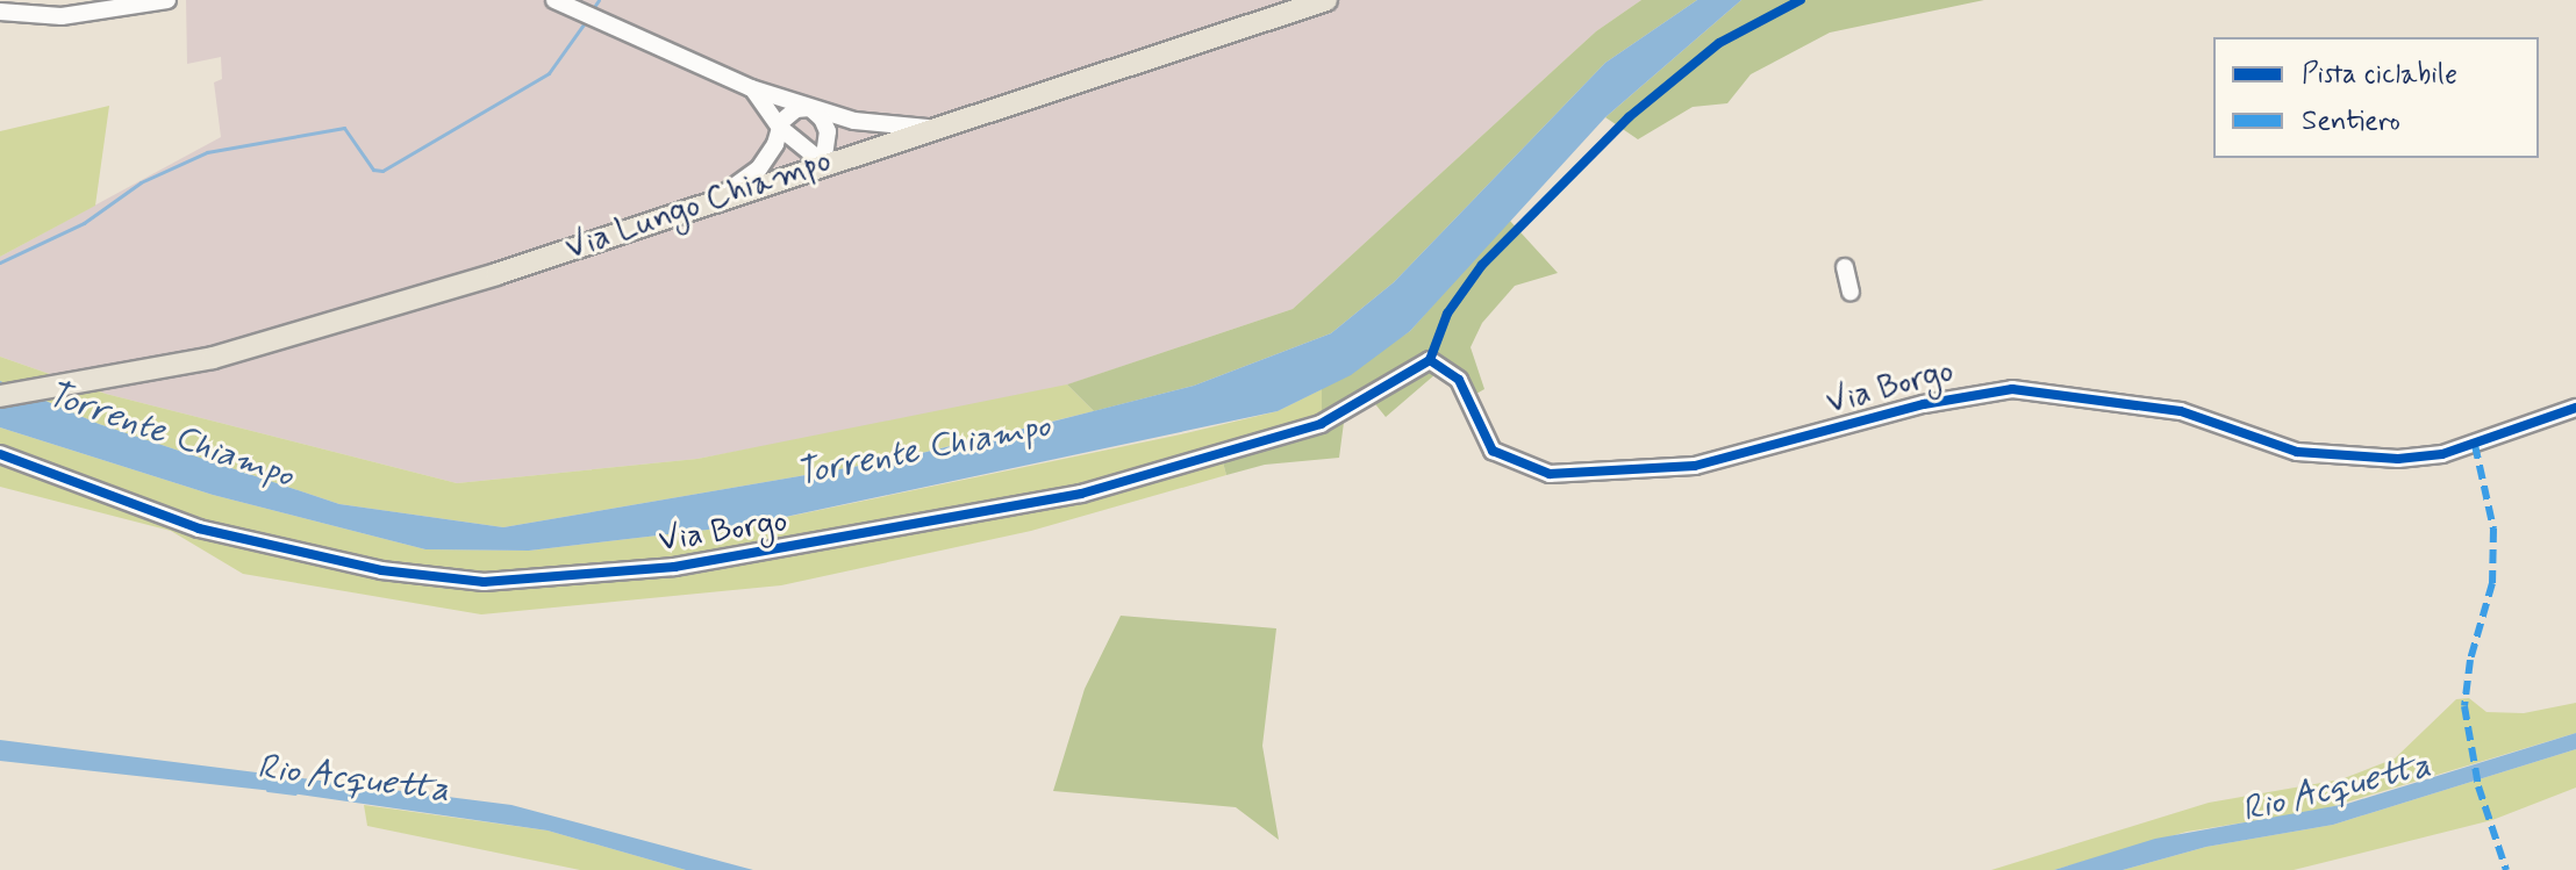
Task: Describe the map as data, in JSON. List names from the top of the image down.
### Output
{
  "streets": {
    "main road": ["Via Lungo Chiampo"],
    "street": ["Via Borgo"]
  },
  "water": ["Torrente Chiampo", "Rio Acquetta"],
  "legend": ["Pista ciclabile", "Sentiero"]
}
